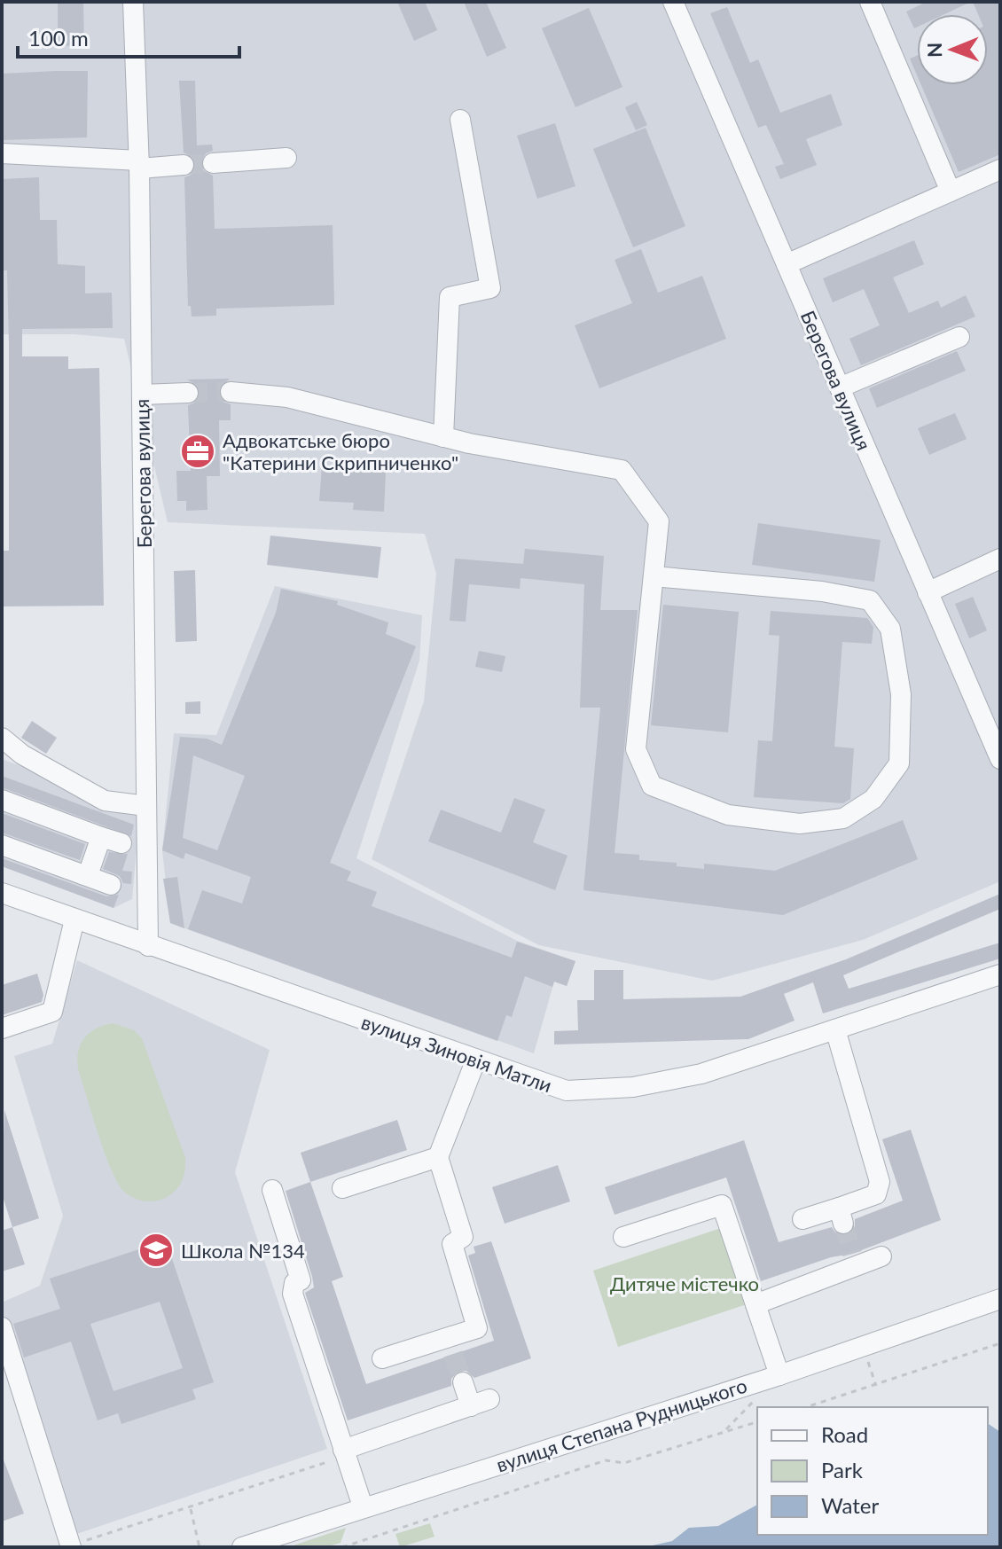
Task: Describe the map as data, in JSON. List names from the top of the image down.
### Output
{
  "streets": {
    "street": ["Берегова вулиця", "вулиця Зиновія Матли", "вулиця Степана Рудницького"]
  },
  "crossings": [
    ["Берегова вулиця", "вулиця Зиновія Матли"]
  ],
  "parks": ["Дитяче містечко"],
  "places": {
    "office": ["Адвокатське бюро \"Катерини Скрипниченко\""],
    "school or university": ["Школа №134"]
  },
  "legend": ["Road", "Park", "Water"],
  "scale_bar": "100 m",
  "north": "left"
}
